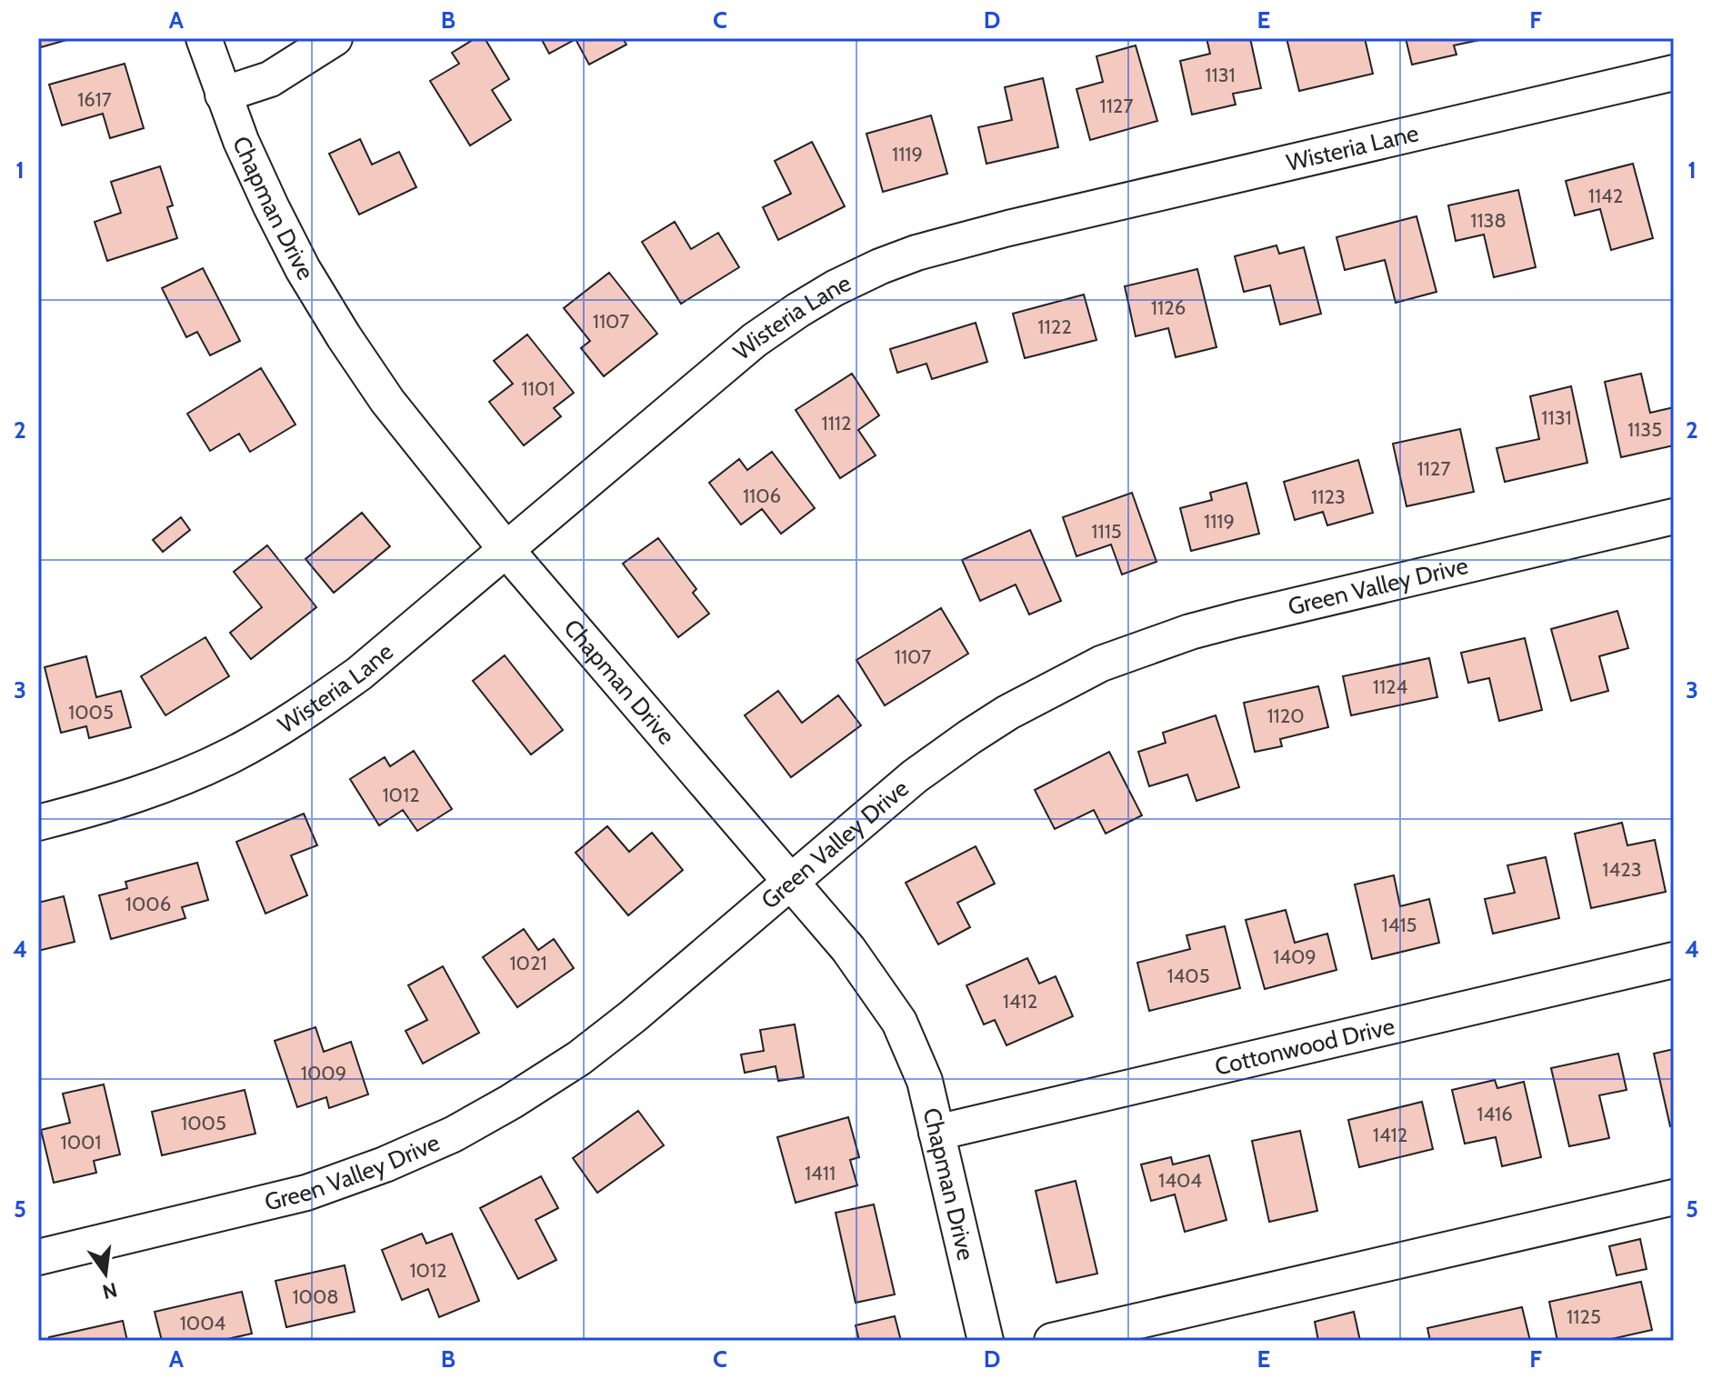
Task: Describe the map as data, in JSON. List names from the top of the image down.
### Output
{
  "streets": {
    "street": [
      "Wisteria Lane",
      "Chapman Drive",
      "Green Valley Drive",
      "Cottonwood Drive"
    ]
  },
  "crossings": [
    ["Wisteria Lane", "Chapman Drive"],
    ["Chapman Drive", "Green Valley Drive"],
    ["Chapman Drive", "Cottonwood Drive"]
  ],
  "house_numbers": [
    "1131",
    "1617",
    "1127",
    "1119",
    "1142",
    "1138",
    "1126",
    "1107",
    "1122",
    "1101",
    "1131",
    "1112",
    "1135",
    "1127",
    "1106",
    "1123",
    "1119",
    "1115",
    "1107",
    "1124",
    "1005",
    "1120",
    "1012",
    "1423",
    "1006",
    "1415",
    "1409",
    "1021",
    "1405",
    "1412",
    "1009",
    "1416",
    "1005",
    "1412",
    "1001",
    "1411",
    "1404",
    "1012",
    "1008",
    "1125",
    "1004"
  ],
  "north": "bottom",
  "grid": {
    "columns": [
      "A",
      "B",
      "C",
      "D",
      "E",
      "F"
    ],
    "rows": [
      "1",
      "2",
      "3",
      "4",
      "5"
    ]
  }
}
